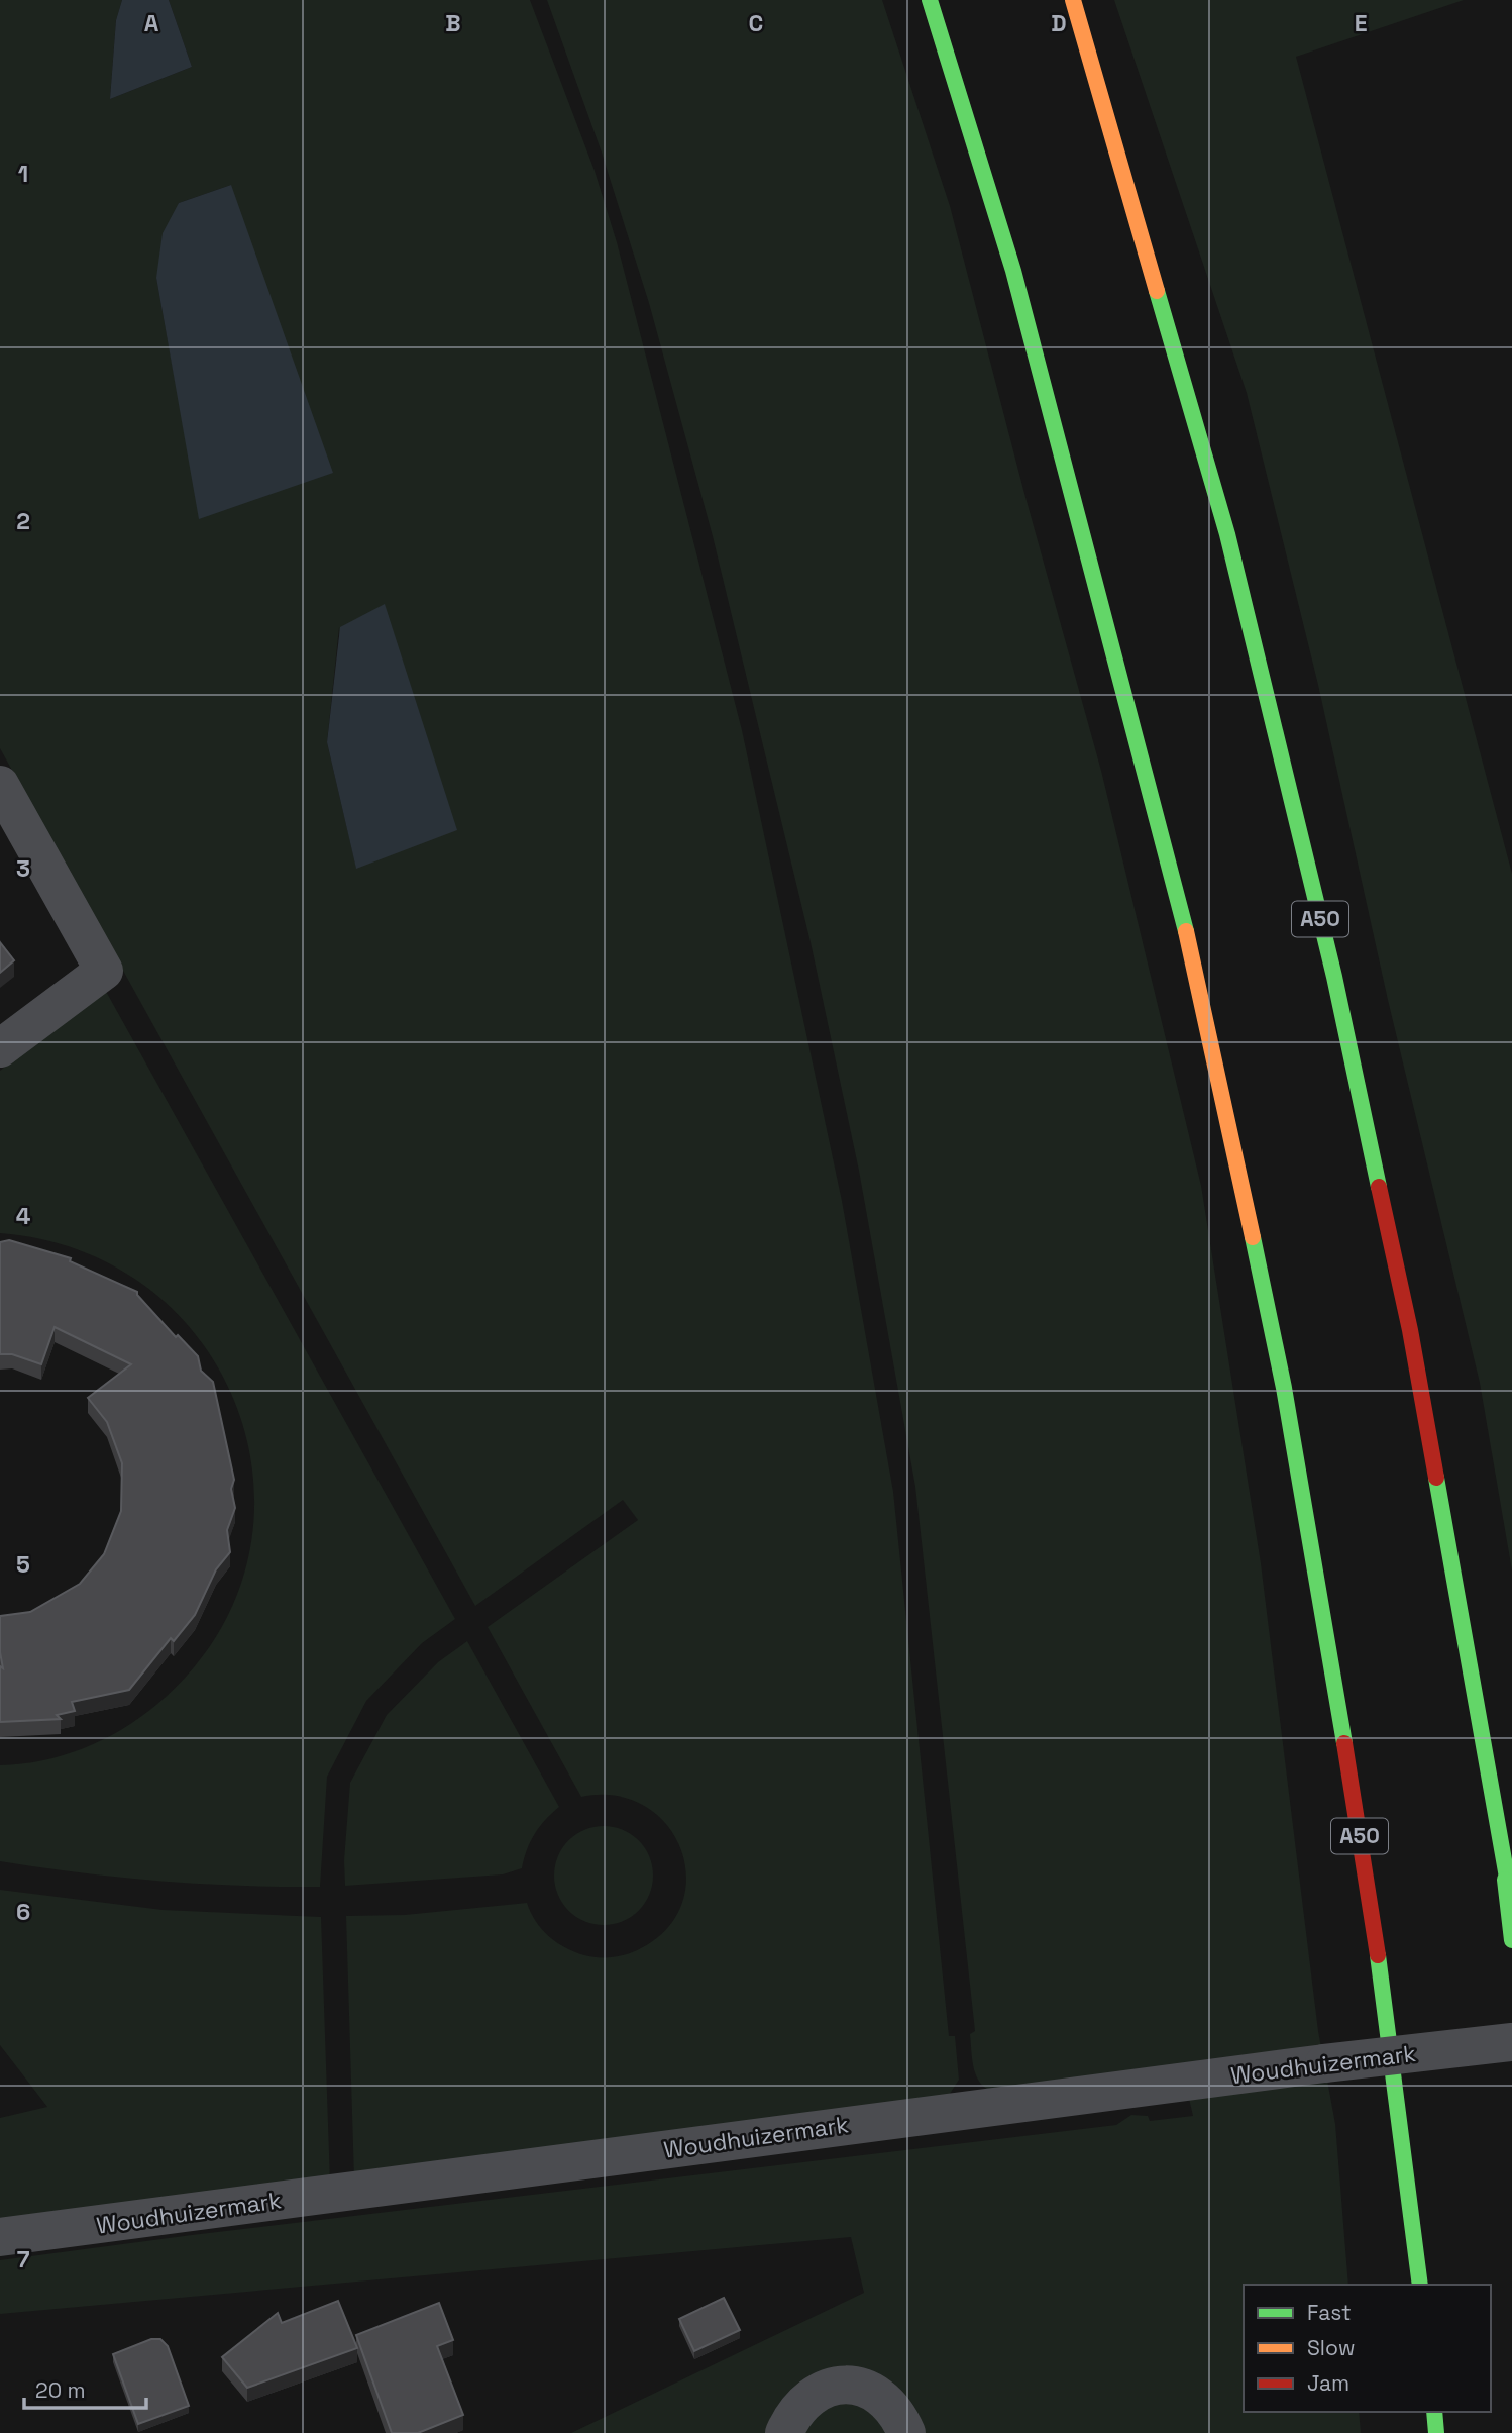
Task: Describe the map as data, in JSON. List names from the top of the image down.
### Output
{
  "streets": {
    "highway": ["A50"],
    "street": ["Woudhuizermark"]
  },
  "legend": ["Fast", "Slow", "Jam"],
  "scale_bar": "20 m",
  "grid": {
    "columns": [
      "A",
      "B",
      "C",
      "D",
      "E"
    ],
    "rows": [
      "1",
      "2",
      "3",
      "4",
      "5",
      "6",
      "7"
    ]
  }
}
